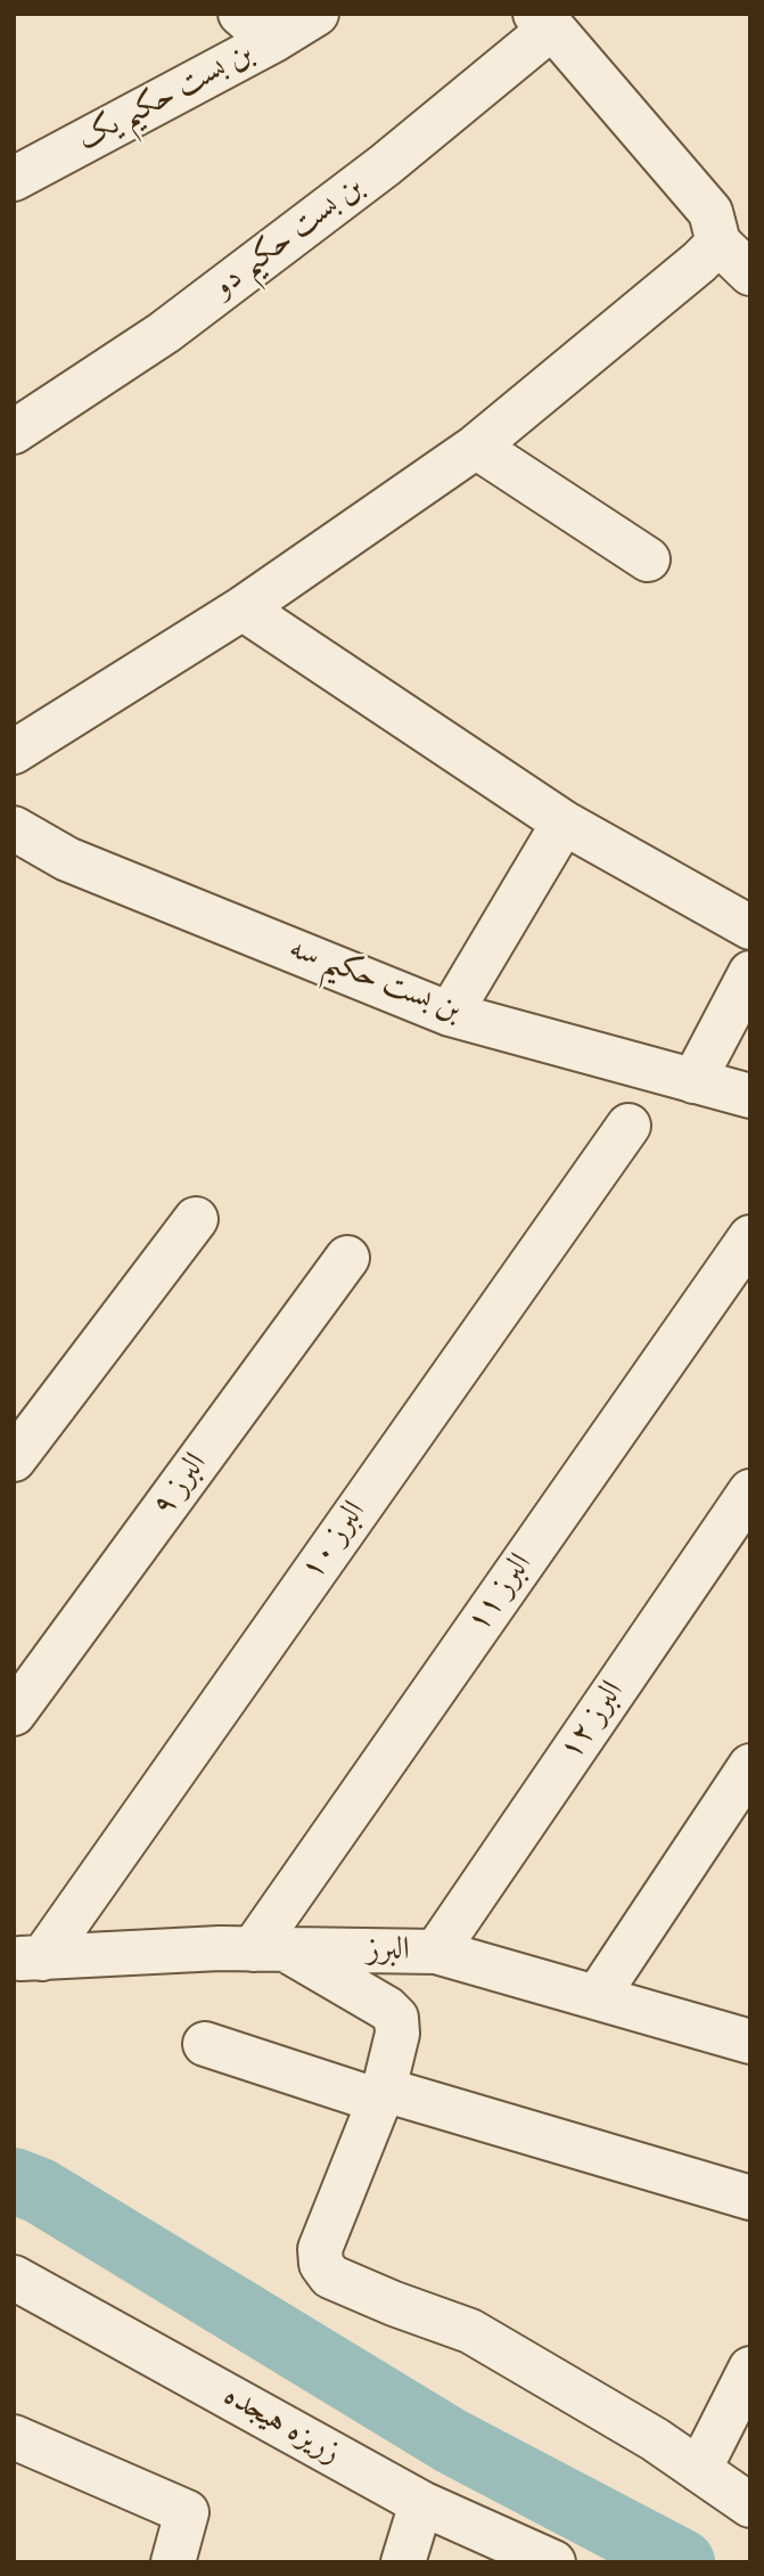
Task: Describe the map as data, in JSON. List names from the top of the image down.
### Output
{
  "streets": {
    "street": [
      "بن بست حکیم یک",
      "بن بست حکیم دو",
      "بن بست حکیم سه",
      "البرز ۹",
      "البرز ۱۰",
      "البرز ۱۱",
      "البرز ۱۲",
      "البرز",
      "زریزه هیجده"
    ]
  },
  "crossings": [
    ["البرز ۱۰", "البرز"],
    ["البرز ۱۱", "البرز"],
    ["البرز ۱۲", "البرز"]
  ]
}
